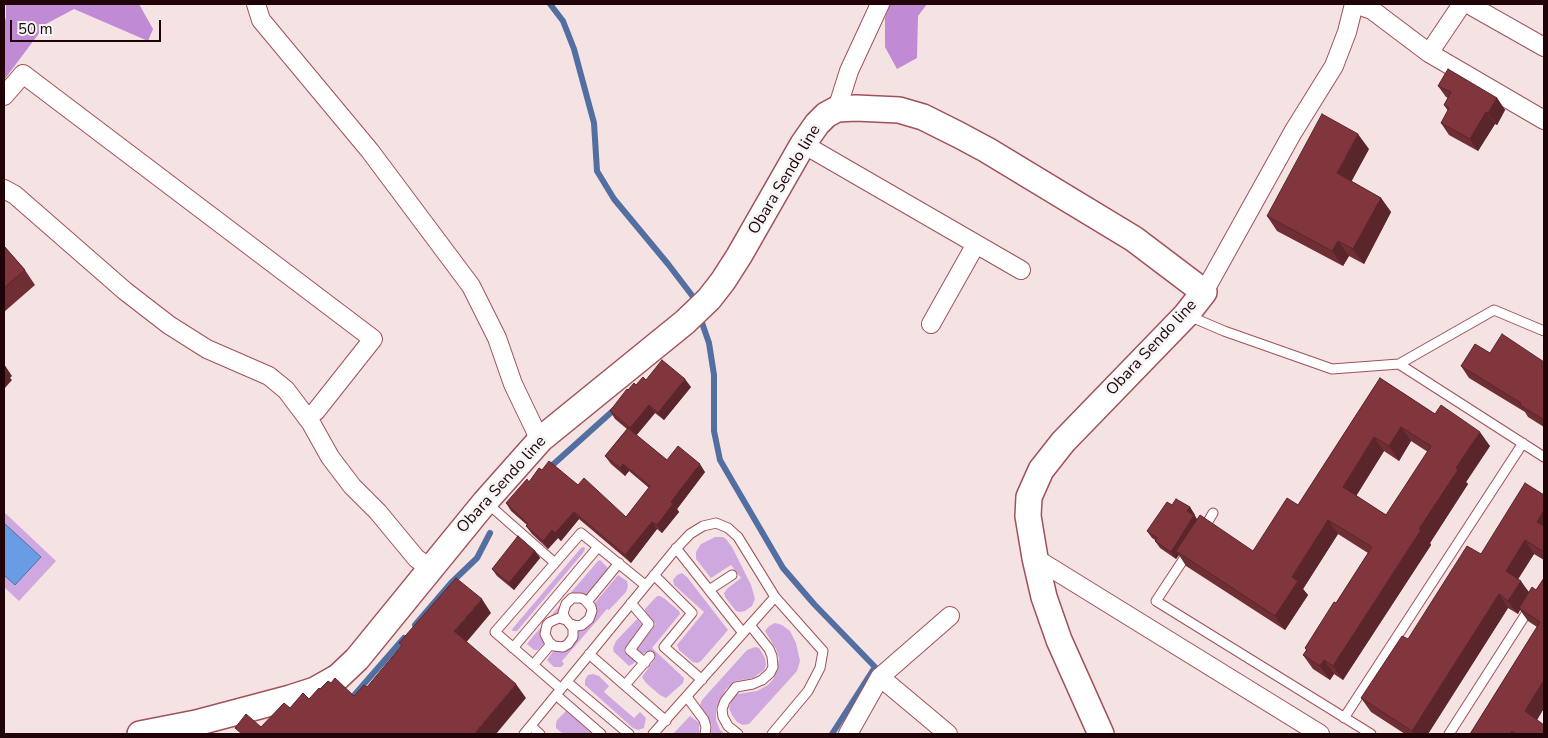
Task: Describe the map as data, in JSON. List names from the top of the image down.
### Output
{
  "streets": {
    "main road": ["Obara Sendo line"]
  },
  "scale_bar": "50 m"
}
